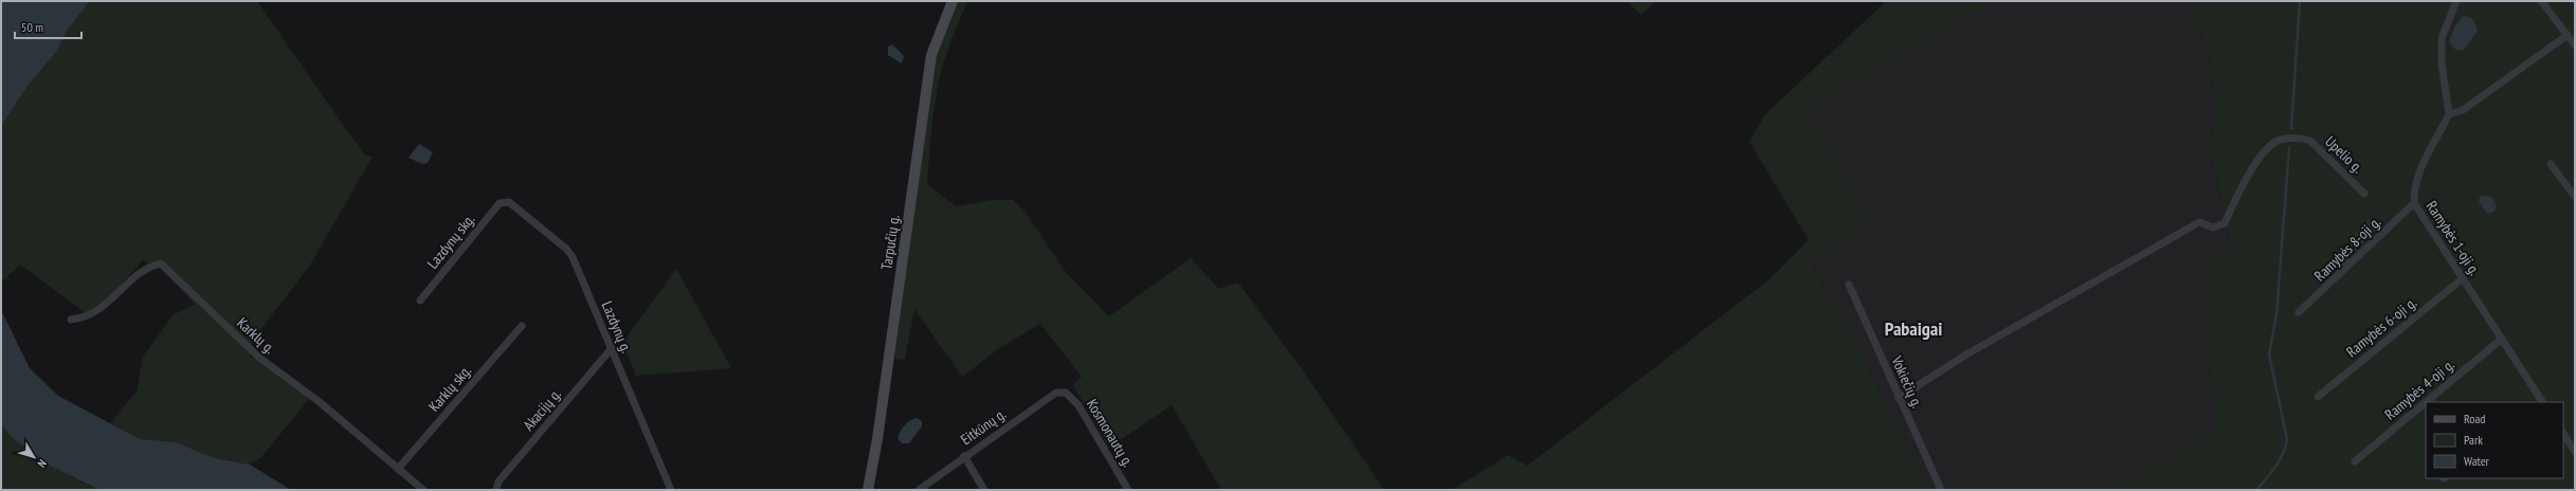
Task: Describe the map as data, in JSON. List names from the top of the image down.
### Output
{
  "streets": {
    "main road": ["Tarpučių g."],
    "street": [
      "Upelio g.",
      "Ramybės 1-oji g.",
      "Lazdynų skg.",
      "Ramybės 8-oji g.",
      "Lazdynų g.",
      "Ramybės 6-oji g.",
      "Karklų g.",
      "Vokiečių g.",
      "Karklų skg.",
      "Ramybės 4-oji g.",
      "Akacijų g.",
      "Eitkūnų g.",
      "Kosmonautų g."
    ]
  },
  "crossings": [
    ["Upelio g.", "Vokiečių g."],
    ["Ramybės 1-oji g.", "Ramybės 8-oji g."],
    ["Ramybės 1-oji g.", "Ramybės 6-oji g."],
    ["Ramybės 1-oji g.", "Ramybės 4-oji g."],
    ["Lazdynų skg.", "Lazdynų g."],
    ["Lazdynų g.", "Akacijų g."],
    ["Karklų g.", "Karklų skg."],
    ["Eitkūnų g.", "Kosmonautų g."]
  ],
  "districts": ["Pabaigai"],
  "legend": ["Road", "Park", "Water"],
  "scale_bar": "50 m",
  "north": "bottom right"
}
